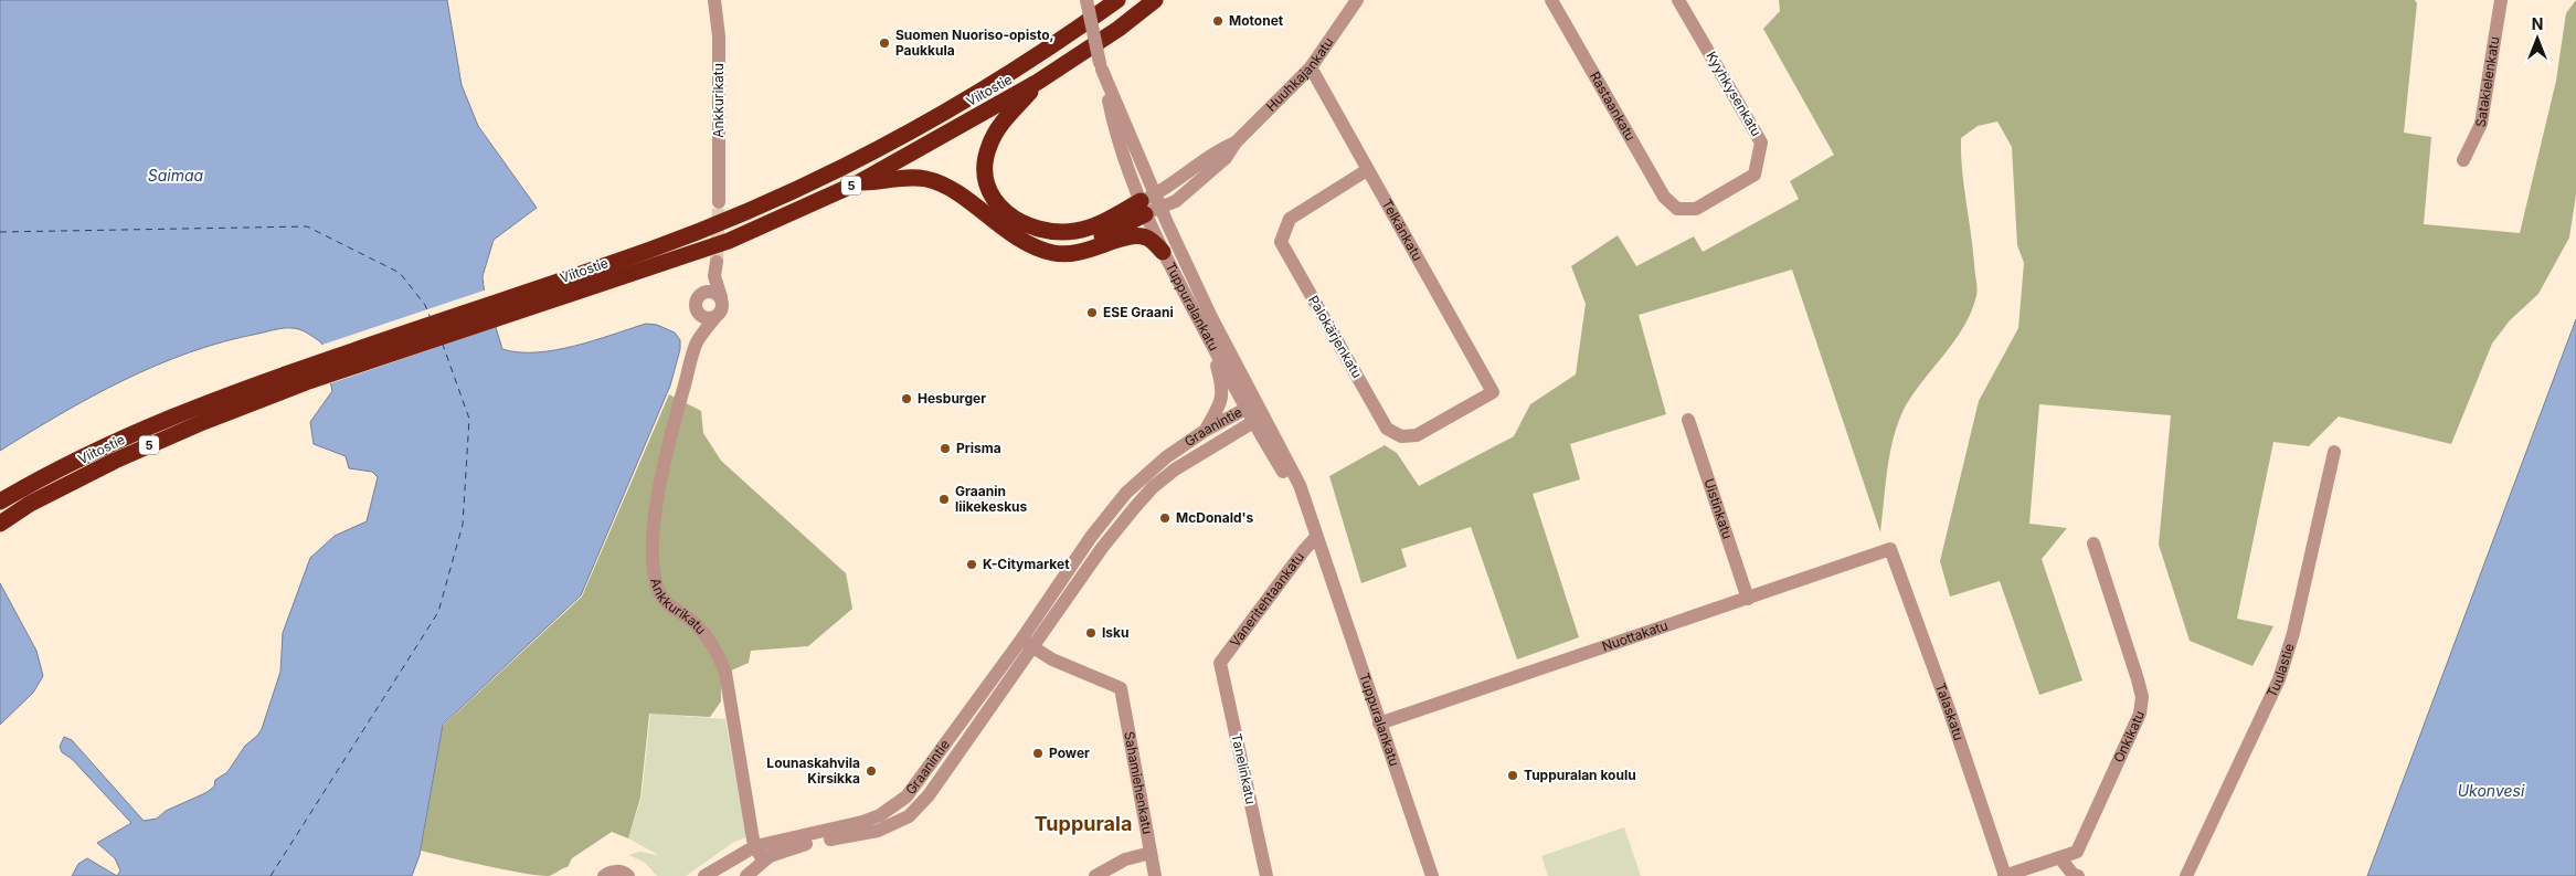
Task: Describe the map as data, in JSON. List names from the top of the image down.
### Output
{
  "streets": {
    "highway": ["Viitostie", "5"],
    "street": [
      "Huuhkajankatu",
      "Satakielenkatu",
      "Kyyhkysenkatu",
      "Ankkurikatu",
      "Rastaankatu",
      "Telkänkatu",
      "Tuppuralankatu",
      "Palokärjenkatu",
      "Graanintie",
      "Uistinkatu",
      "Vaneritehtaankatu",
      "Nuottakatu",
      "Tuulastie",
      "Talaskatu",
      "Onkikatu",
      "Tanelinkatu",
      "Sahamiehenkatu"
    ]
  },
  "crossings": [
    ["Huuhkajankatu", "Telkänkatu"],
    ["Huuhkajankatu", "Tuppuralankatu"],
    ["Kyyhkysenkatu", "Rastaankatu"],
    ["Ankkurikatu", "Graanintie"],
    ["Telkänkatu", "Palokärjenkatu"],
    ["Tuppuralankatu", "Graanintie"],
    ["Tuppuralankatu", "Vaneritehtaankatu"],
    ["Tuppuralankatu", "Nuottakatu"],
    ["Graanintie", "Sahamiehenkatu"],
    ["Uistinkatu", "Nuottakatu"],
    ["Vaneritehtaankatu", "Tanelinkatu"],
    ["Nuottakatu", "Talaskatu"],
    ["Talaskatu", "Onkikatu"]
  ],
  "districts": ["Tuppurala"],
  "water": ["Saimaa", "Ukonvesi"],
  "places": [
    "Motonet",
    "Suomen Nuoriso-opisto, Paukkula",
    "ESE Graani",
    "Hesburger",
    "Prisma",
    "Graanin liikekeskus",
    "McDonald's",
    "K-Citymarket",
    "Isku",
    "Power",
    "Lounaskahvila Kirsikka",
    "Tuppuralan koulu"
  ],
  "north": "top"
}
